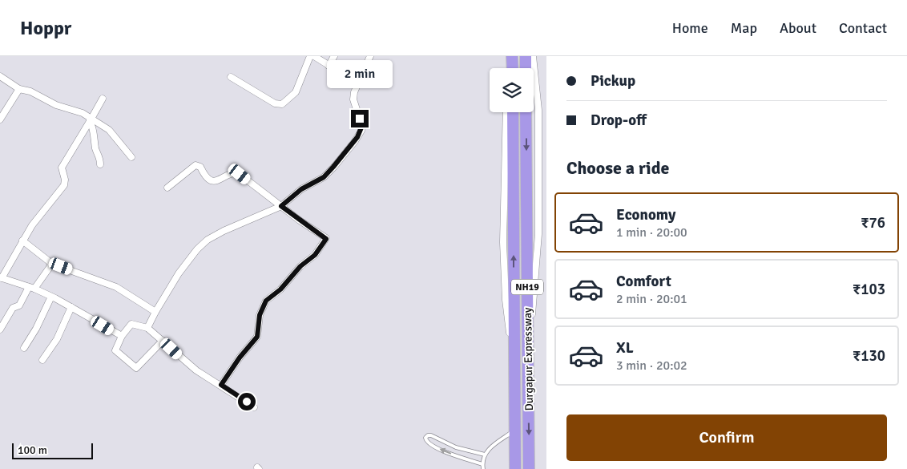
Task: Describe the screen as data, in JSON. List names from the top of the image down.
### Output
{
  "streets": {
    "highway": ["NH19", "Durgapur Expressway"]
  },
  "scale_bar": "100 m",
  "page": {
    "header": "Hoppr",
    "nav": [
      "Home",
      "Map",
      "About",
      "Contact"
    ],
    "banner": ["Pickup", "Drop-off"],
    "bubble": "2 min",
    "heading": "Choose a ride",
    "list": [
      {
        "name": "Economy",
        "note": "1 min · 20:00",
        "value": "₹76"
      },
      {
        "name": "Comfort",
        "note": "2 min · 20:01",
        "value": "₹103"
      },
      {
        "name": "XL",
        "note": "3 min · 20:02",
        "value": "₹130"
      }
    ],
    "buttons": "Confirm",
    "scale": "100 m"
  }
}
